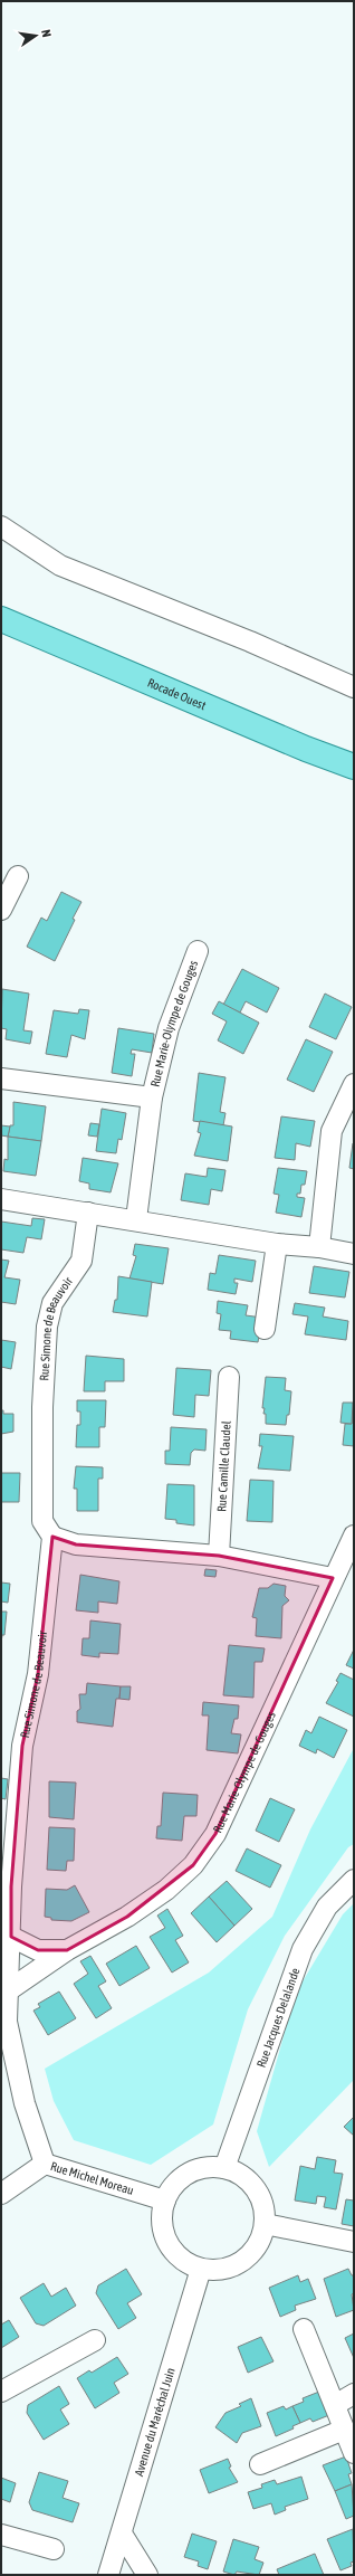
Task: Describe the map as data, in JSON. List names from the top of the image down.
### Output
{
  "streets": {
    "main road": ["Rocade Ouest"],
    "street": [
      "Rue Marie-Olympe de Gouges",
      "Rue Simone de Beauvoir",
      "Rue Camille Claudel",
      "Rue Jacques Delalande",
      "Rue Michel Moreau",
      "Avenue du Maréchal Juin"
    ]
  },
  "crossings": [
    ["Rue Marie-Olympe de Gouges", "Rue Simone de Beauvoir"],
    ["Rue Simone de Beauvoir", "Rue Michel Moreau"],
    ["Rue Jacques Delalande", "Rue Michel Moreau"],
    ["Rue Jacques Delalande", "Avenue du Maréchal Juin"],
    ["Rue Michel Moreau", "Avenue du Maréchal Juin"]
  ],
  "north": "right"
}
